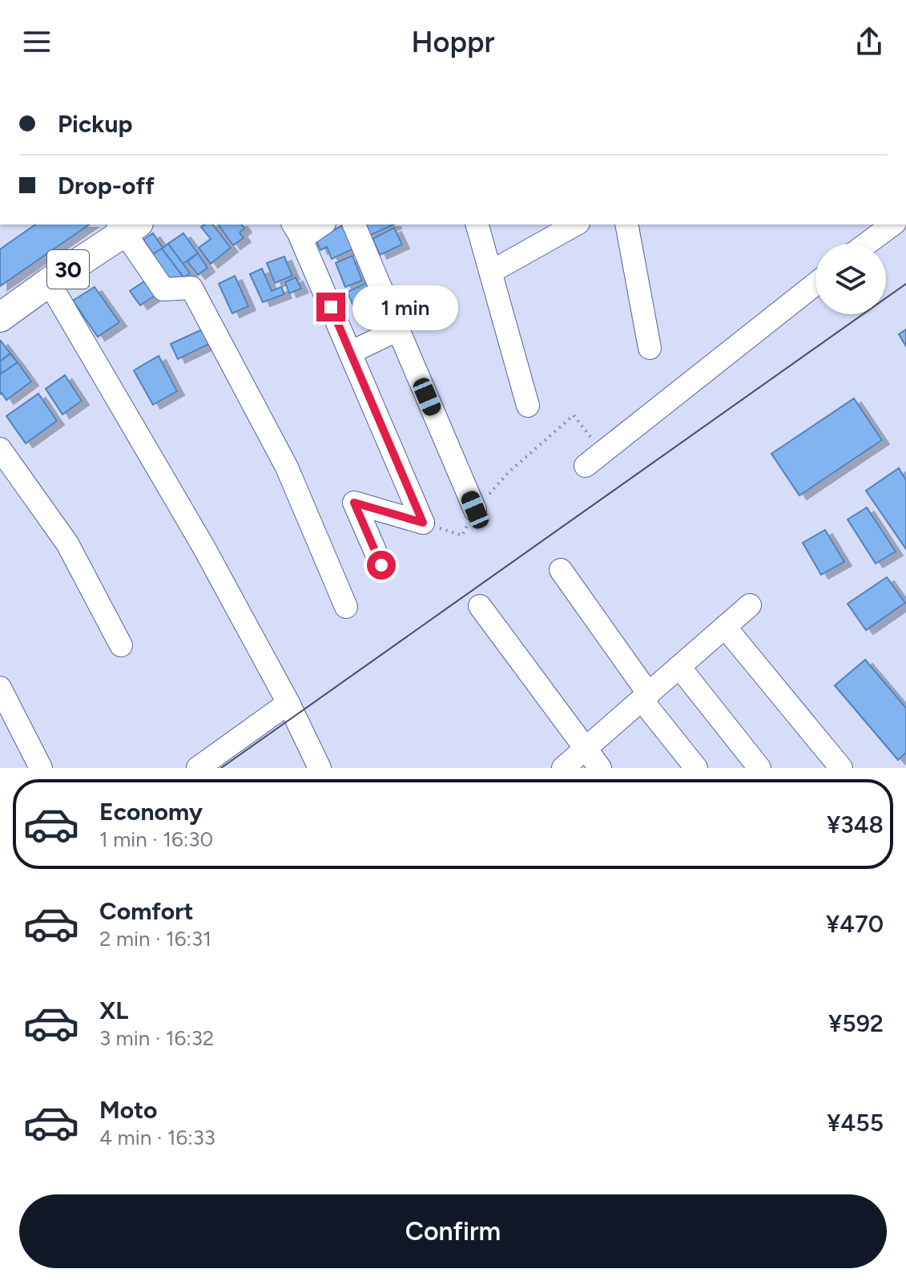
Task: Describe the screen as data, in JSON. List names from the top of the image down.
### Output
{
  "streets": {
    "main road": ["30"]
  },
  "page": {
    "header": "Hoppr",
    "banner": ["Pickup", "Drop-off"],
    "bubble": "1 min",
    "list": [
      {
        "name": "Economy",
        "note": "1 min · 16:30",
        "value": "¥348"
      },
      {
        "name": "Comfort",
        "note": "2 min · 16:31",
        "value": "¥470"
      },
      {
        "name": "XL",
        "note": "3 min · 16:32",
        "value": "¥592"
      },
      {
        "name": "Moto",
        "note": "4 min · 16:33",
        "value": "¥455"
      }
    ],
    "buttons": "Confirm"
  }
}
